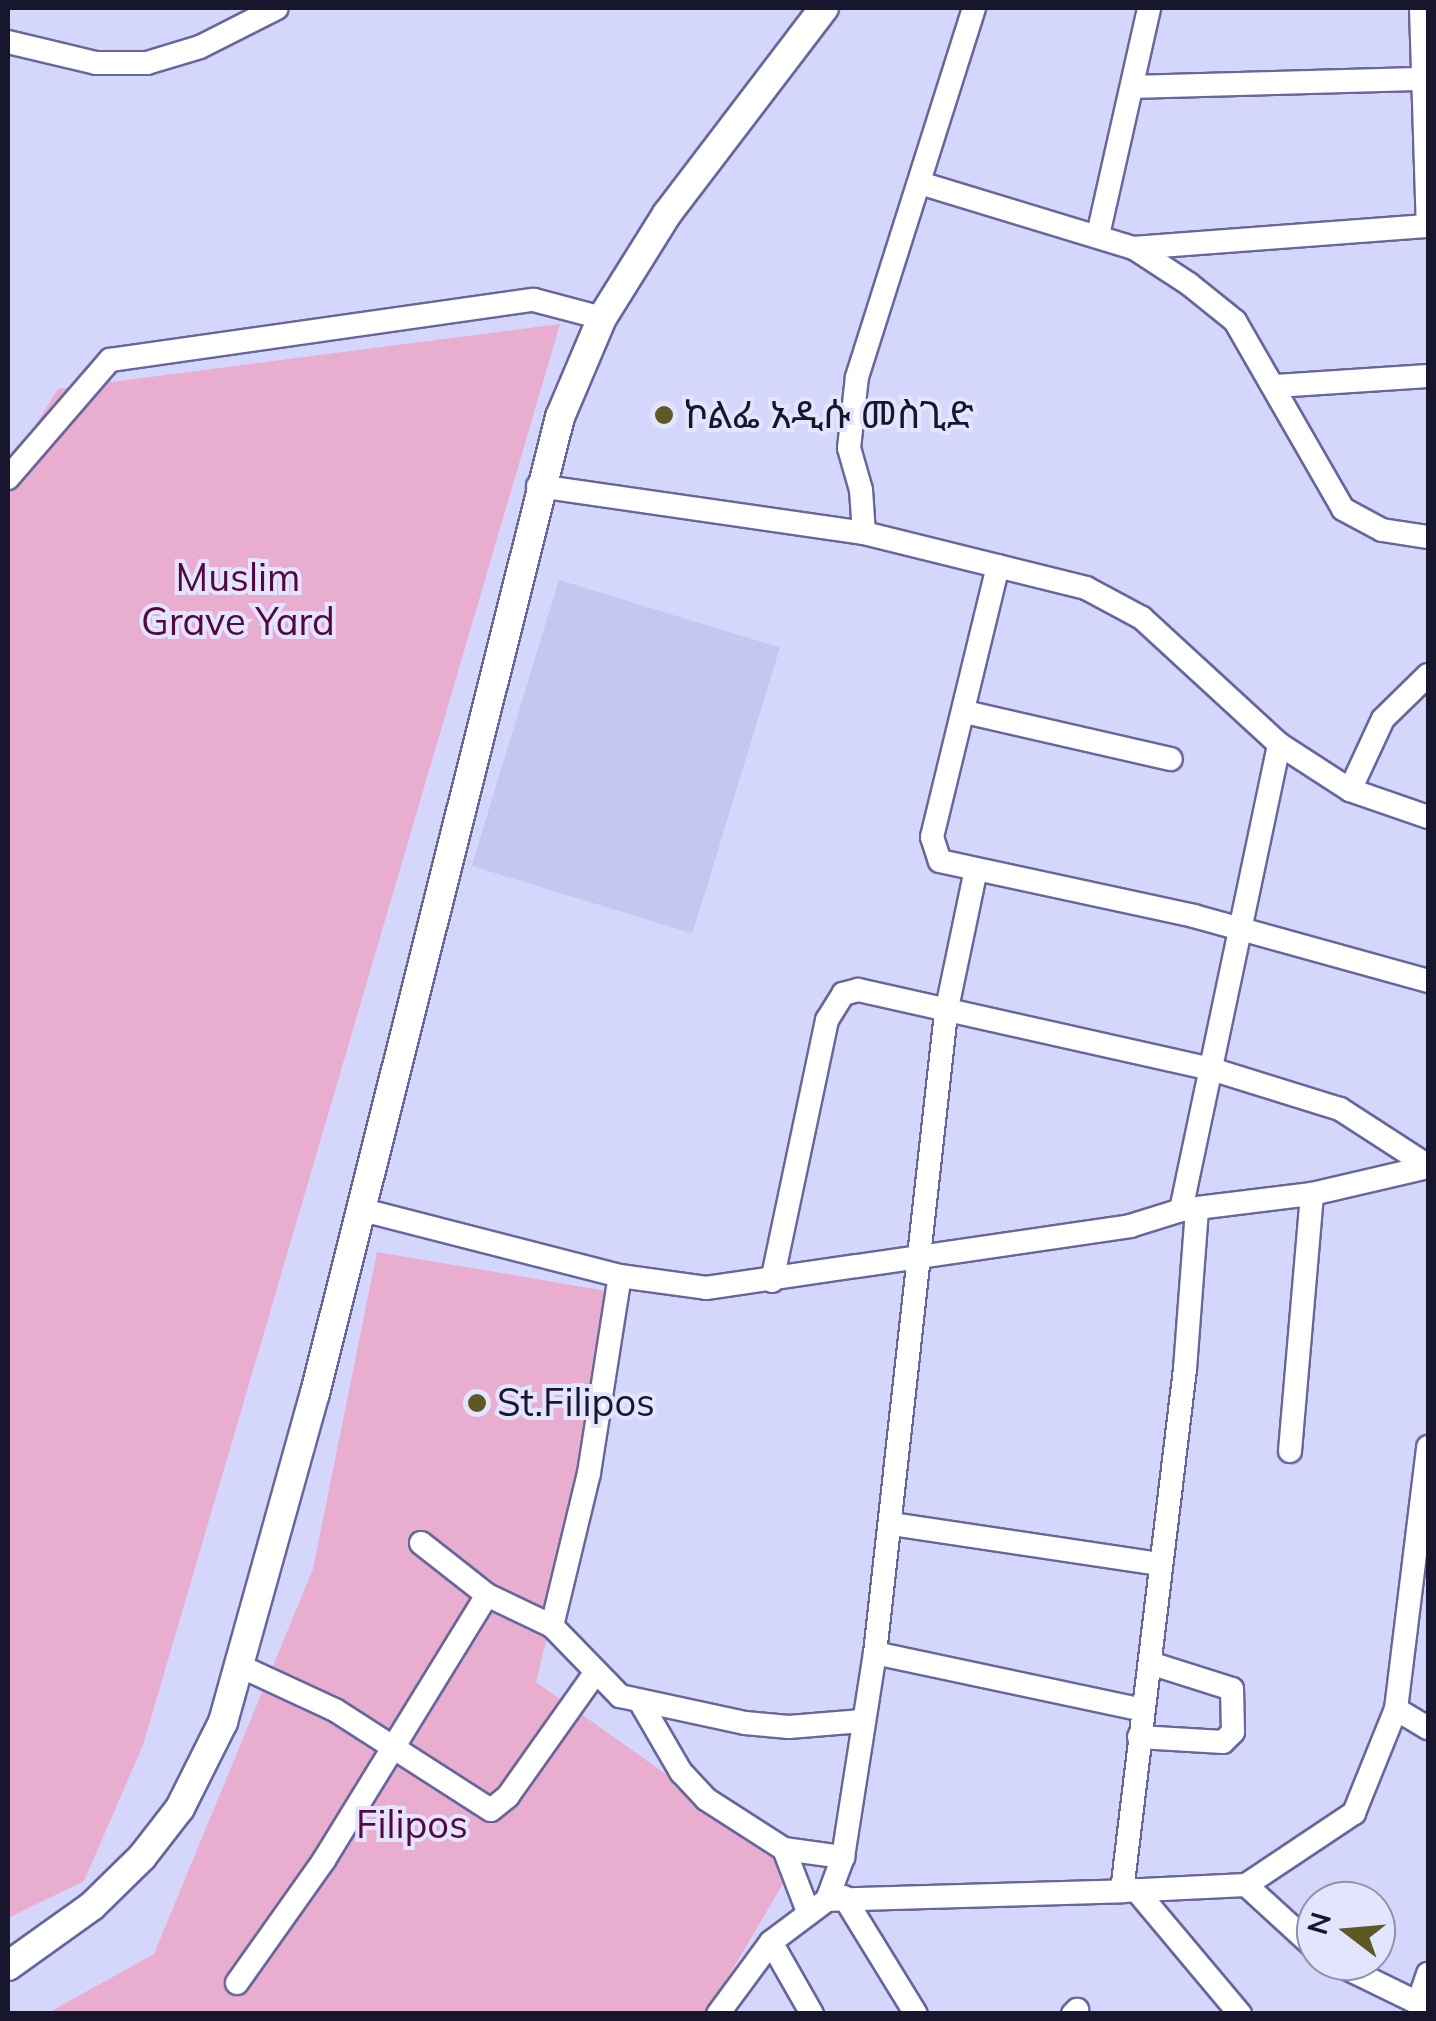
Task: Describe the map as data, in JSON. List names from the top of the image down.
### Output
{
  "parks": ["Muslim Grave Yard", "Filipos"],
  "places": ["ኮልፌ አዲሱ መስጊድ", "St.Filipos"],
  "north": "left"
}
